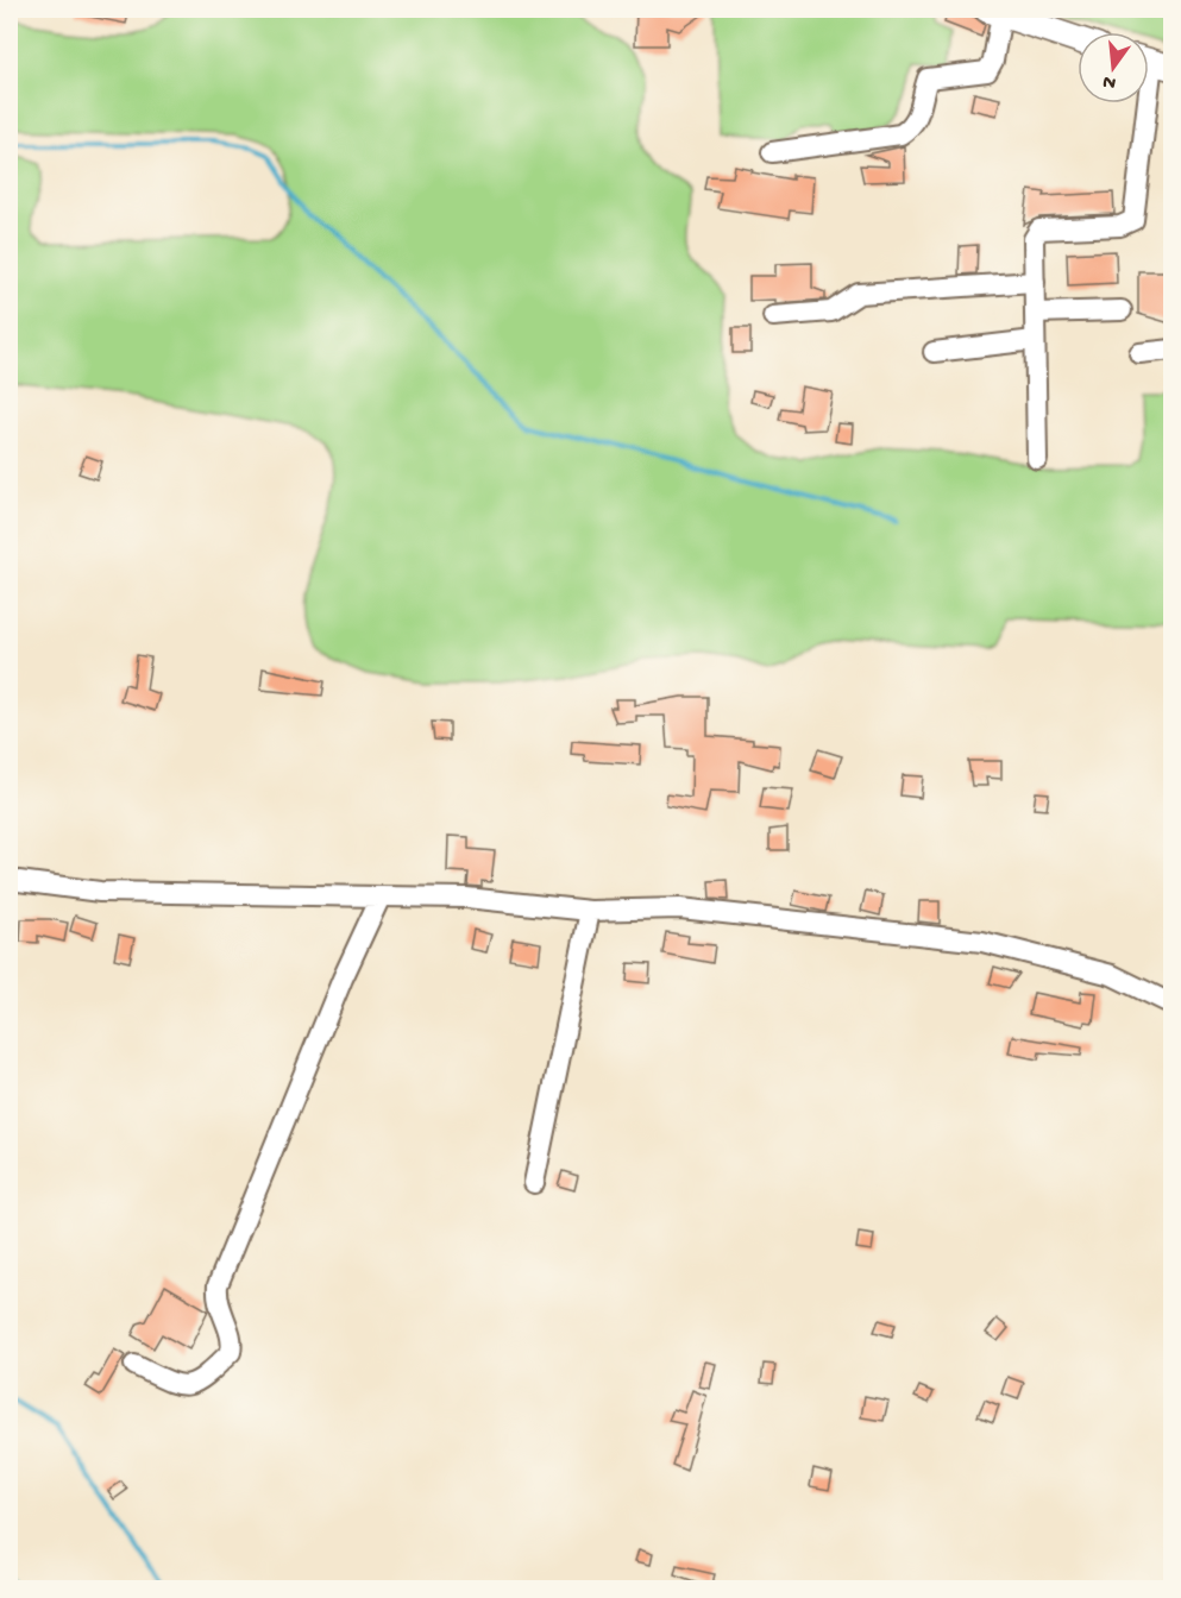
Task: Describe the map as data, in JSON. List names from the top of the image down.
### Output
{
  "north": "bottom"
}
